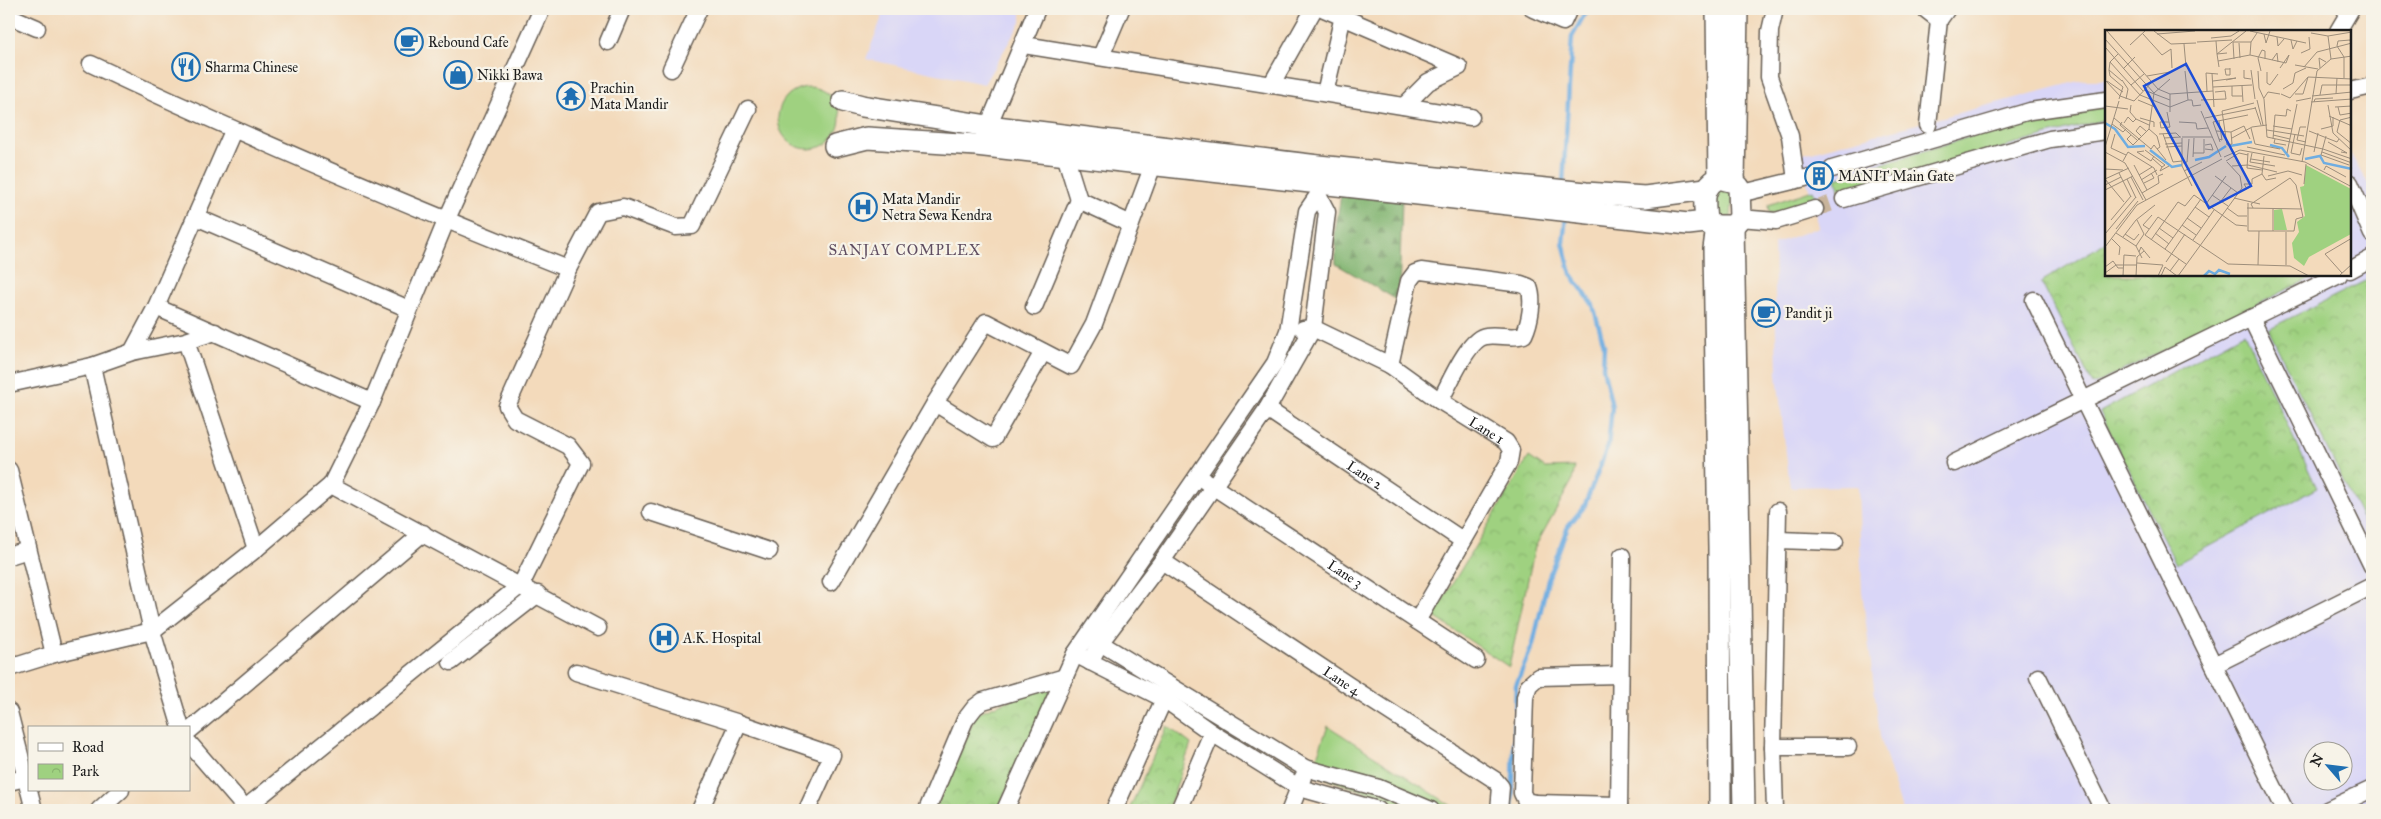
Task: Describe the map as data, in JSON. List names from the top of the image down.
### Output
{
  "streets": {
    "street": [
      "Lane 1",
      "Lane 2",
      "Lane 3",
      "Lane 4"
    ]
  },
  "crossings": [
    ["Lane 1", "Lane 2"],
    ["Lane 1", "Lane 3"]
  ],
  "districts": ["SANJAY COMPLEX"],
  "places": {
    "cafe": ["Rebound Cafe", "Pandit ji"],
    "restaurant": ["Sharma Chinese"],
    "shop": ["Nikki Bawa"],
    "temple": ["Prachin Mata Mandir"],
    "building": ["MANIT Main Gate"],
    "hospital": ["Mata Mandir Netra Sewa Kendra", "A.K. Hospital"]
  },
  "legend": ["Road", "Park"],
  "north": "top left"
}
